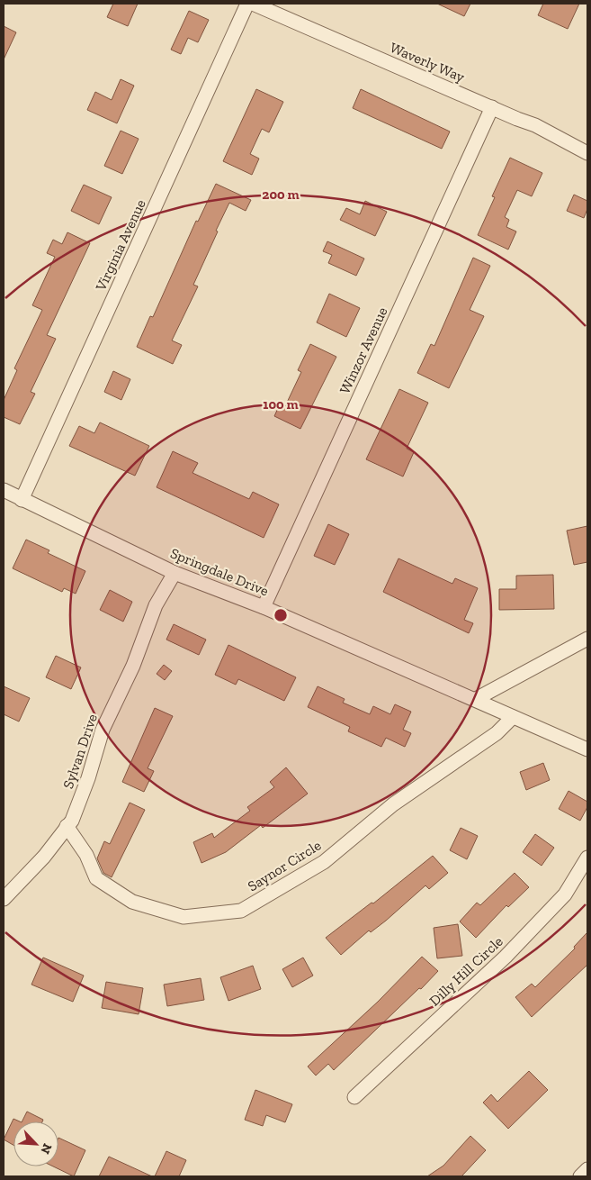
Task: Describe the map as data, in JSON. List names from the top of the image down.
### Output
{
  "streets": {
    "street": [
      "Waverly Way",
      "Virginia Avenue",
      "Winzor Avenue",
      "Springdale Drive",
      "Sylvan Drive",
      "Saynor Circle",
      "Dilly Hill Circle"
    ]
  },
  "crossings": [
    ["Waverly Way", "Winzor Avenue"],
    ["Virginia Avenue", "Springdale Drive"],
    ["Winzor Avenue", "Springdale Drive"],
    ["Springdale Drive", "Sylvan Drive"],
    ["Springdale Drive", "Saynor Circle"],
    ["Sylvan Drive", "Saynor Circle"]
  ],
  "north": "bottom right",
  "rings": ["200 m", "100 m"]
}
